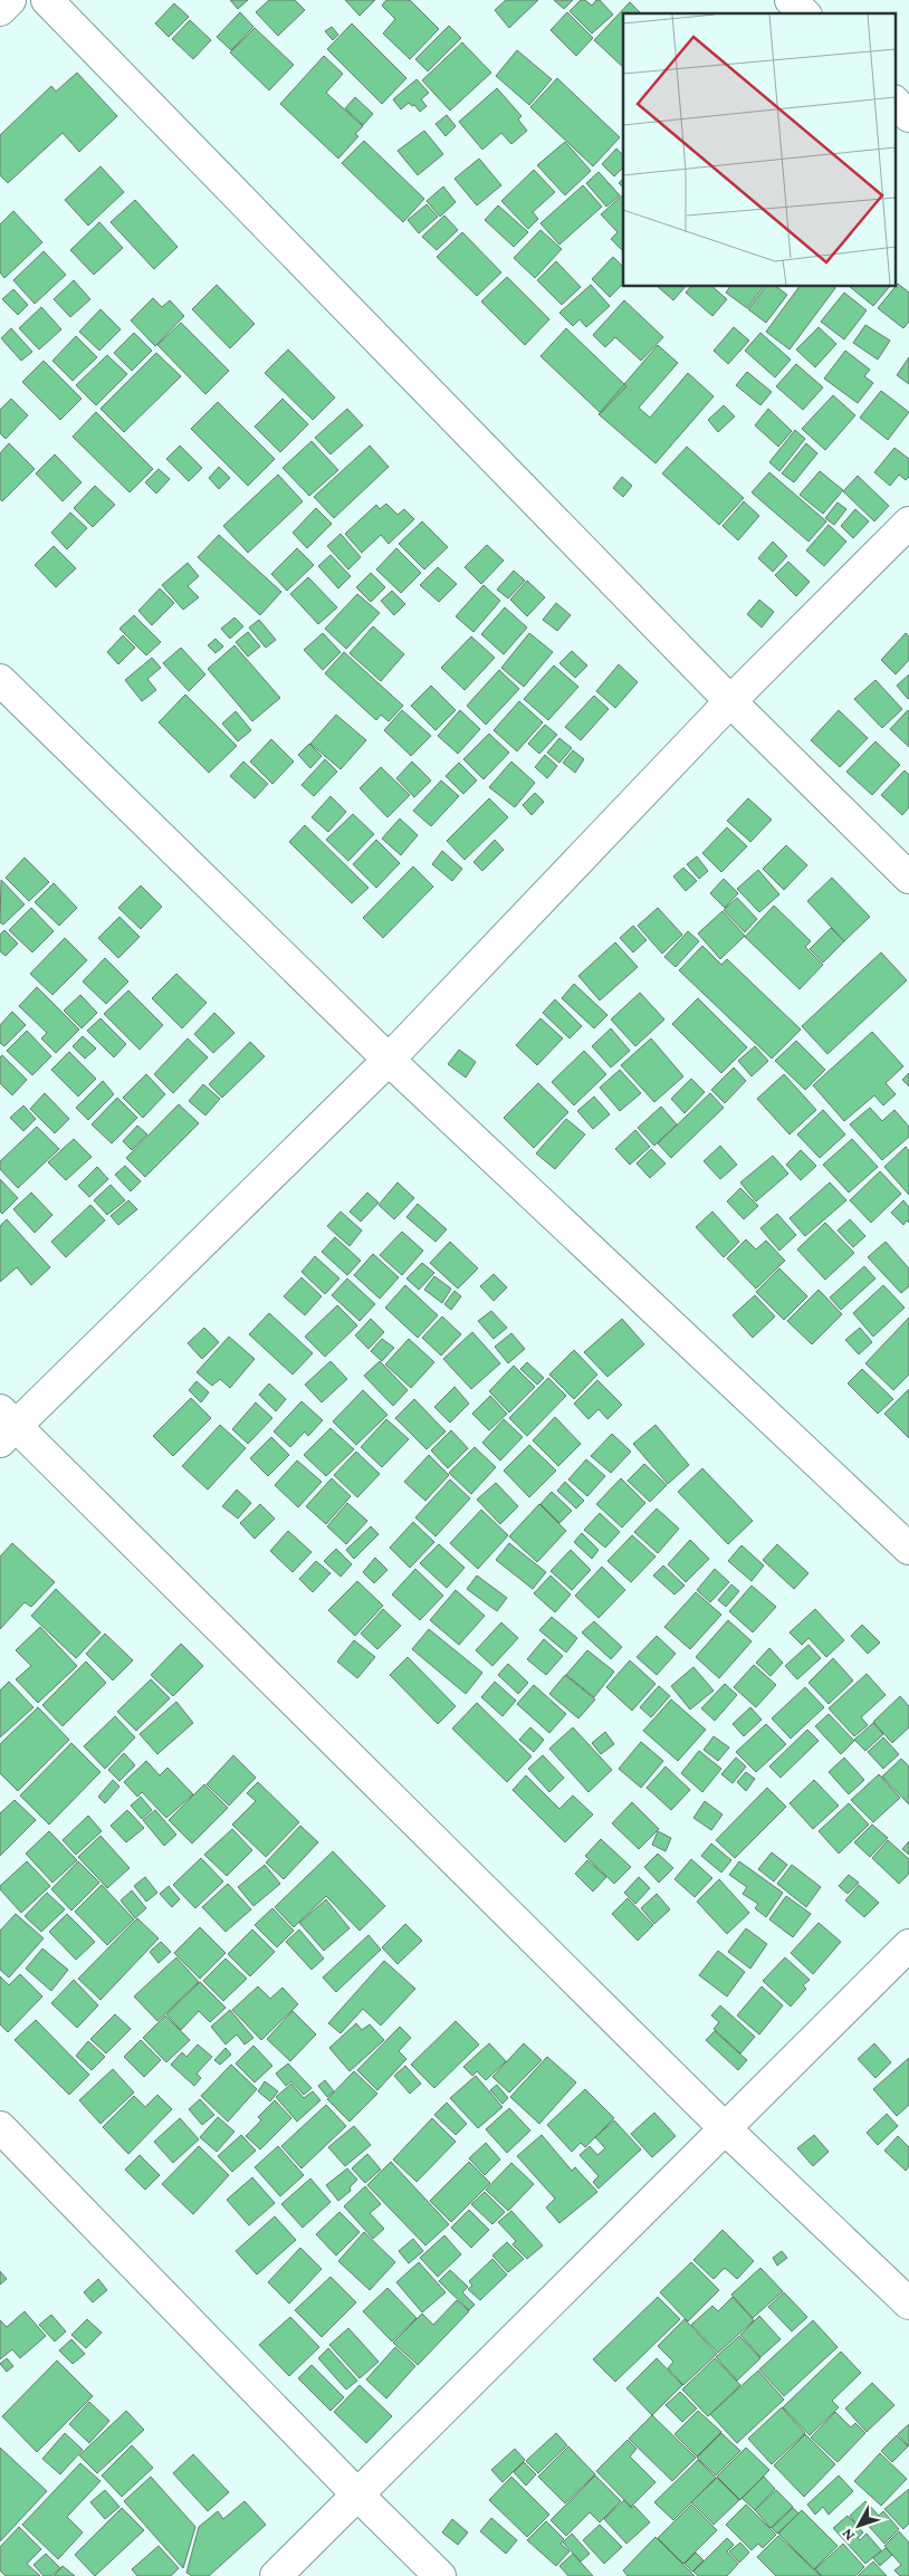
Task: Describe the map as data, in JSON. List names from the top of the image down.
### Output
{
  "north": "bottom left"
}
